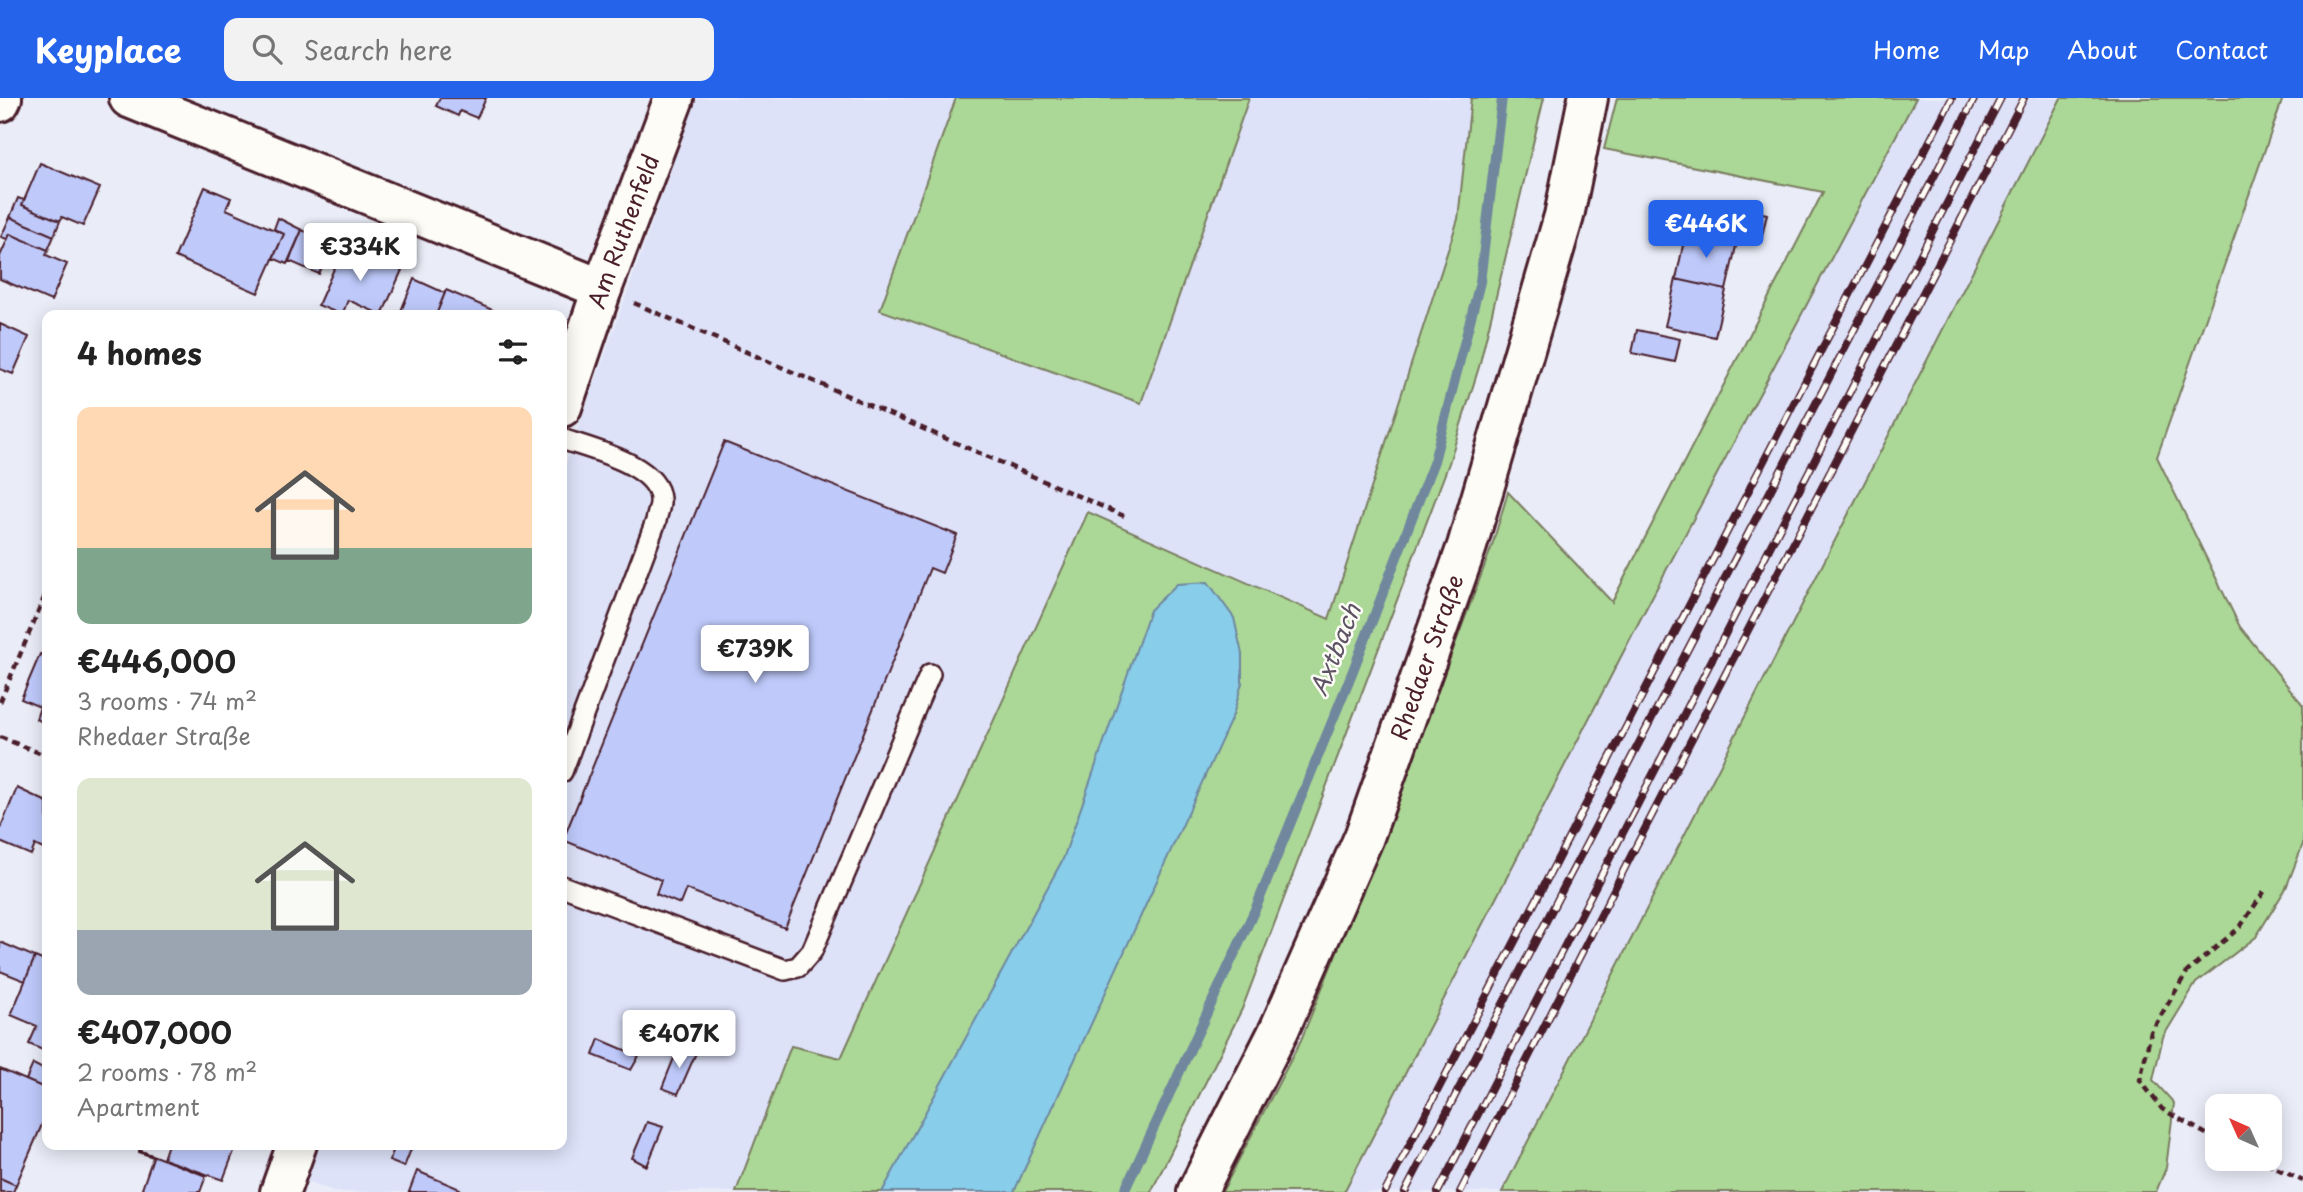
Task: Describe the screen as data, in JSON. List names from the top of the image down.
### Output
{
  "streets": {
    "street": ["Am Ruthenfeld", "Rhedaer Straße"]
  },
  "water": ["Axtbach"],
  "north": "top left",
  "page": {
    "header": "Keyplace",
    "search": "Search here",
    "nav": [
      "Home",
      "Map",
      "About",
      "Contact"
    ],
    "price": [
      "€446K",
      "€334K",
      "€739K",
      "€407K"
    ],
    "heading": "4 homes",
    "list": [
      {
        "name": "€446,000",
        "note": "3 rooms · 74 m² · Rhedaer Straße"
      },
      {
        "name": "€407,000",
        "note": "2 rooms · 78 m² · Apartment"
      }
    ]
  }
}
